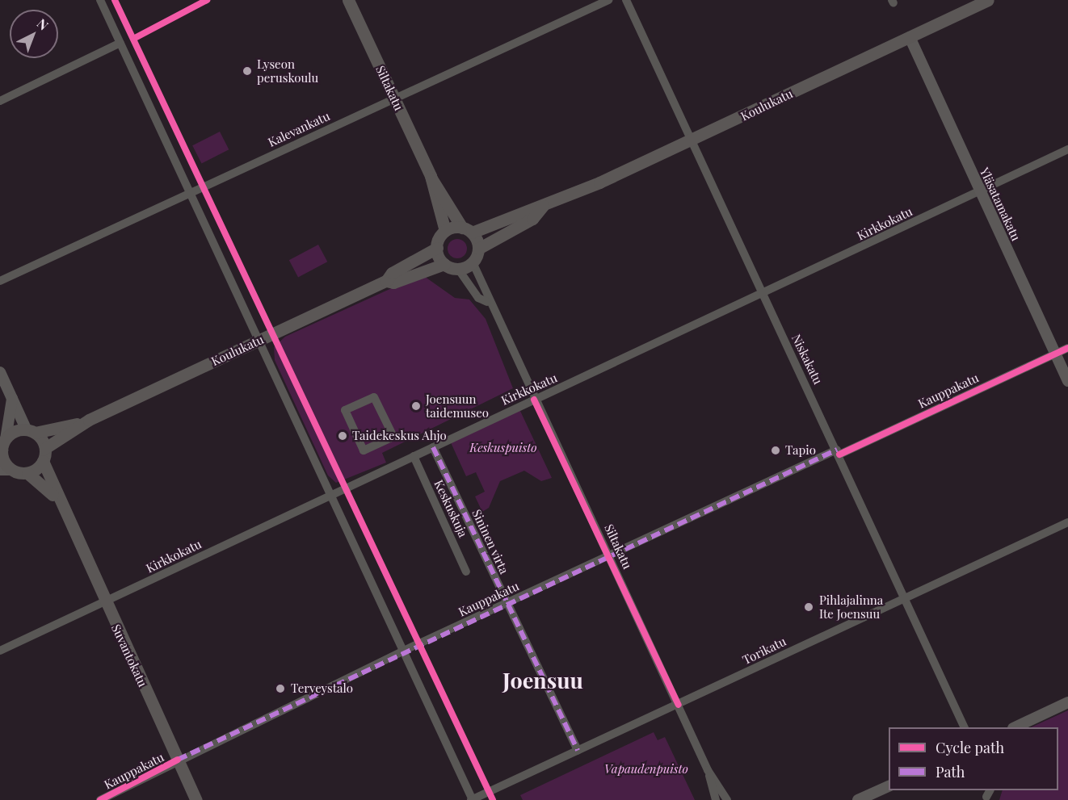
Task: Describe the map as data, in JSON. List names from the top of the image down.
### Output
{
  "streets": {
    "main road": [
      "Siltakatu",
      "Koulukatu",
      "Yläsatamakatu",
      "Suvantokatu"
    ],
    "street": [
      "Kalevankatu",
      "Kirkkokatu",
      "Niskakatu",
      "Kauppakatu",
      "Keskuskuja",
      "Sininen virta",
      "Torikatu"
    ]
  },
  "crossings": [
    ["Siltakatu", "Koulukatu"],
    ["Siltakatu", "Kalevankatu"],
    ["Siltakatu", "Kirkkokatu"],
    ["Siltakatu", "Kauppakatu"],
    ["Siltakatu", "Torikatu"],
    ["Koulukatu", "Yläsatamakatu"],
    ["Koulukatu", "Niskakatu"],
    ["Koulukatu", "Suvantokatu"],
    ["Yläsatamakatu", "Kirkkokatu"],
    ["Yläsatamakatu", "Kauppakatu"],
    ["Kirkkokatu", "Niskakatu"],
    ["Kirkkokatu", "Keskuskuja"],
    ["Kirkkokatu", "Sininen virta"],
    ["Kirkkokatu", "Suvantokatu"],
    ["Niskakatu", "Kauppakatu"],
    ["Niskakatu", "Torikatu"],
    ["Kauppakatu", "Sininen virta"],
    ["Kauppakatu", "Suvantokatu"],
    ["Sininen virta", "Torikatu"]
  ],
  "districts": ["Joensuu"],
  "parks": ["Keskuspuisto", "Vapaudenpuisto"],
  "places": [
    "Lyseon peruskoulu",
    "Joensuun taidemuseo",
    "Taidekeskus Ahjo",
    "Tapio",
    "Pihlajalinna Ite Joensuu",
    "Terveystalo"
  ],
  "legend": ["Cycle path", "Path"],
  "north": "top right"
}
